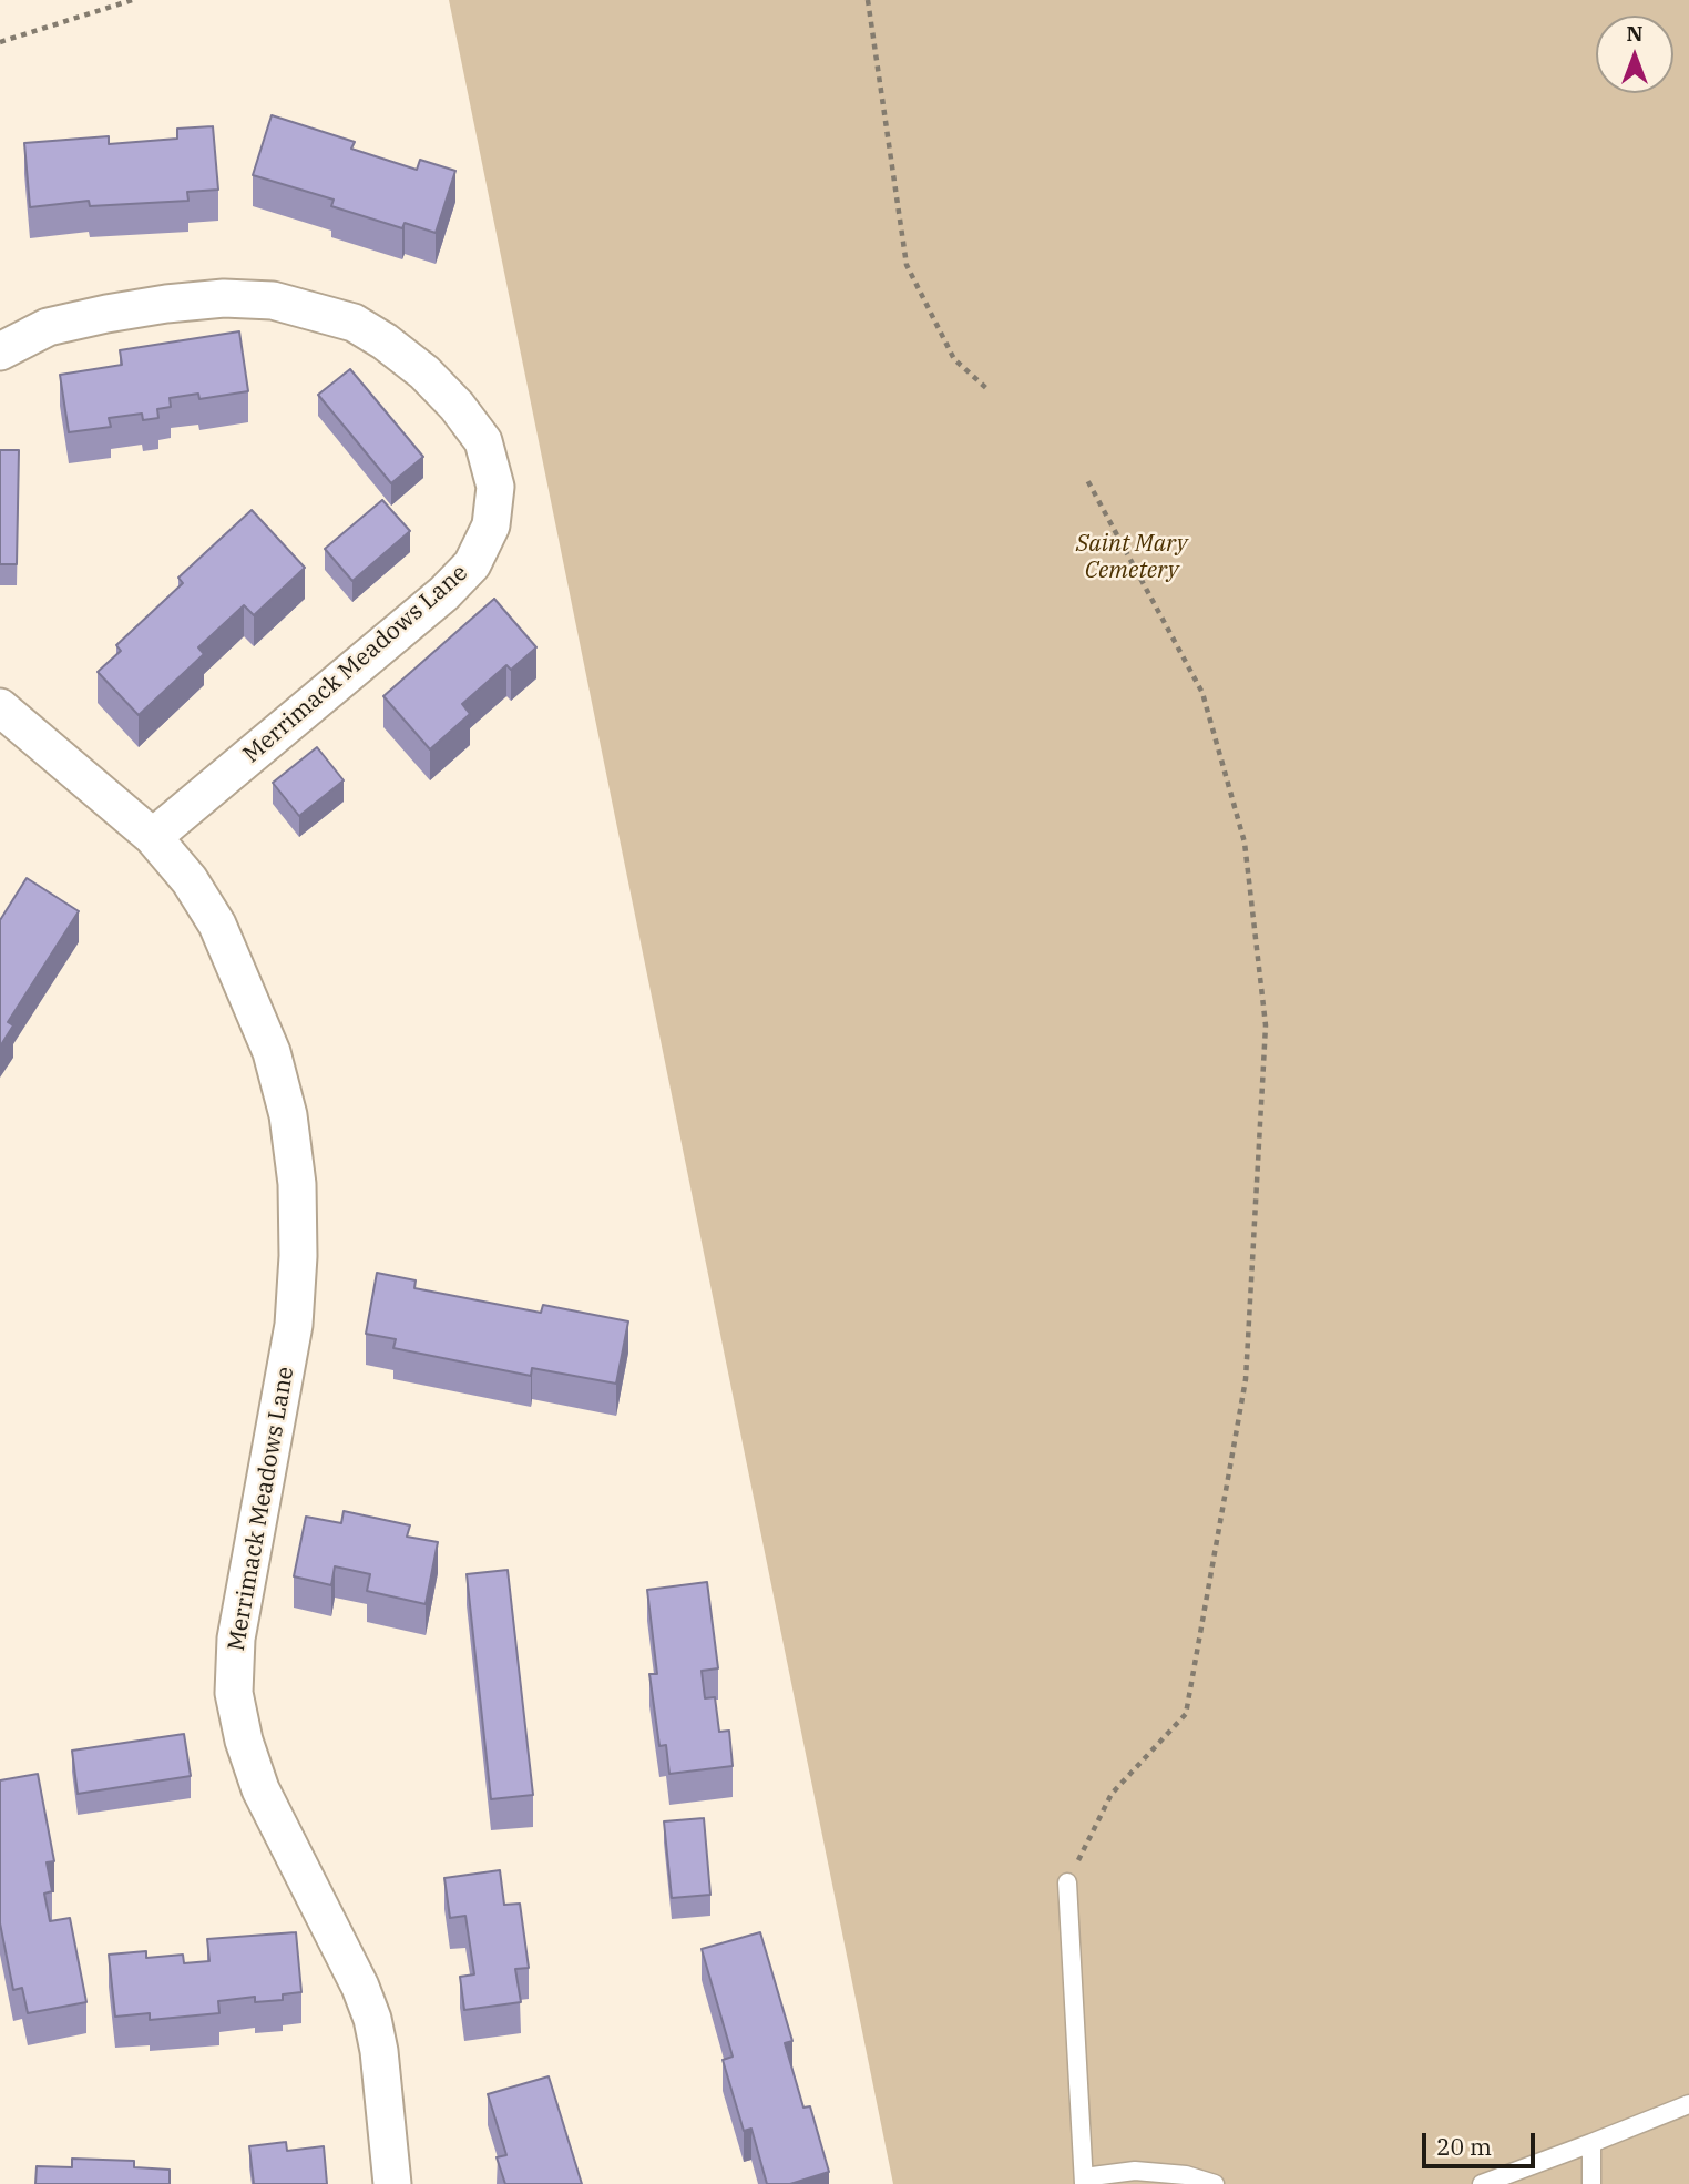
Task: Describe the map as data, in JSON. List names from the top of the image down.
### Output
{
  "streets": {
    "street": ["Merrimack Meadows Lane"]
  },
  "parks": ["Saint Mary Cemetery"],
  "scale_bar": "20 m",
  "north": "top"
}
